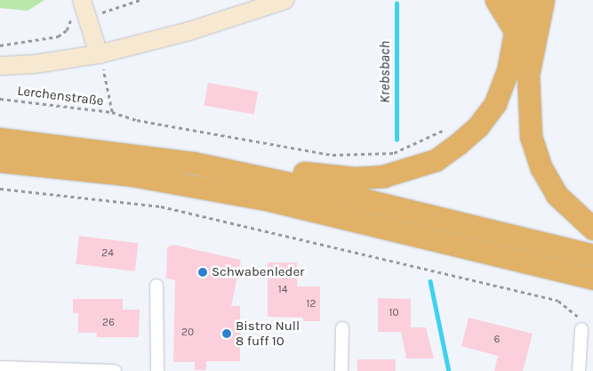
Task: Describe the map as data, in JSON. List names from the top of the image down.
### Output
{
  "streets": {
    "path": ["Lerchenstraße"]
  },
  "water": ["Krebsbach"],
  "places": ["Schwabenleder", "Bistro Null 8 fuff 10"],
  "house_numbers": [
    "24",
    "14",
    "12",
    "10",
    "26",
    "20",
    "6"
  ]
}
